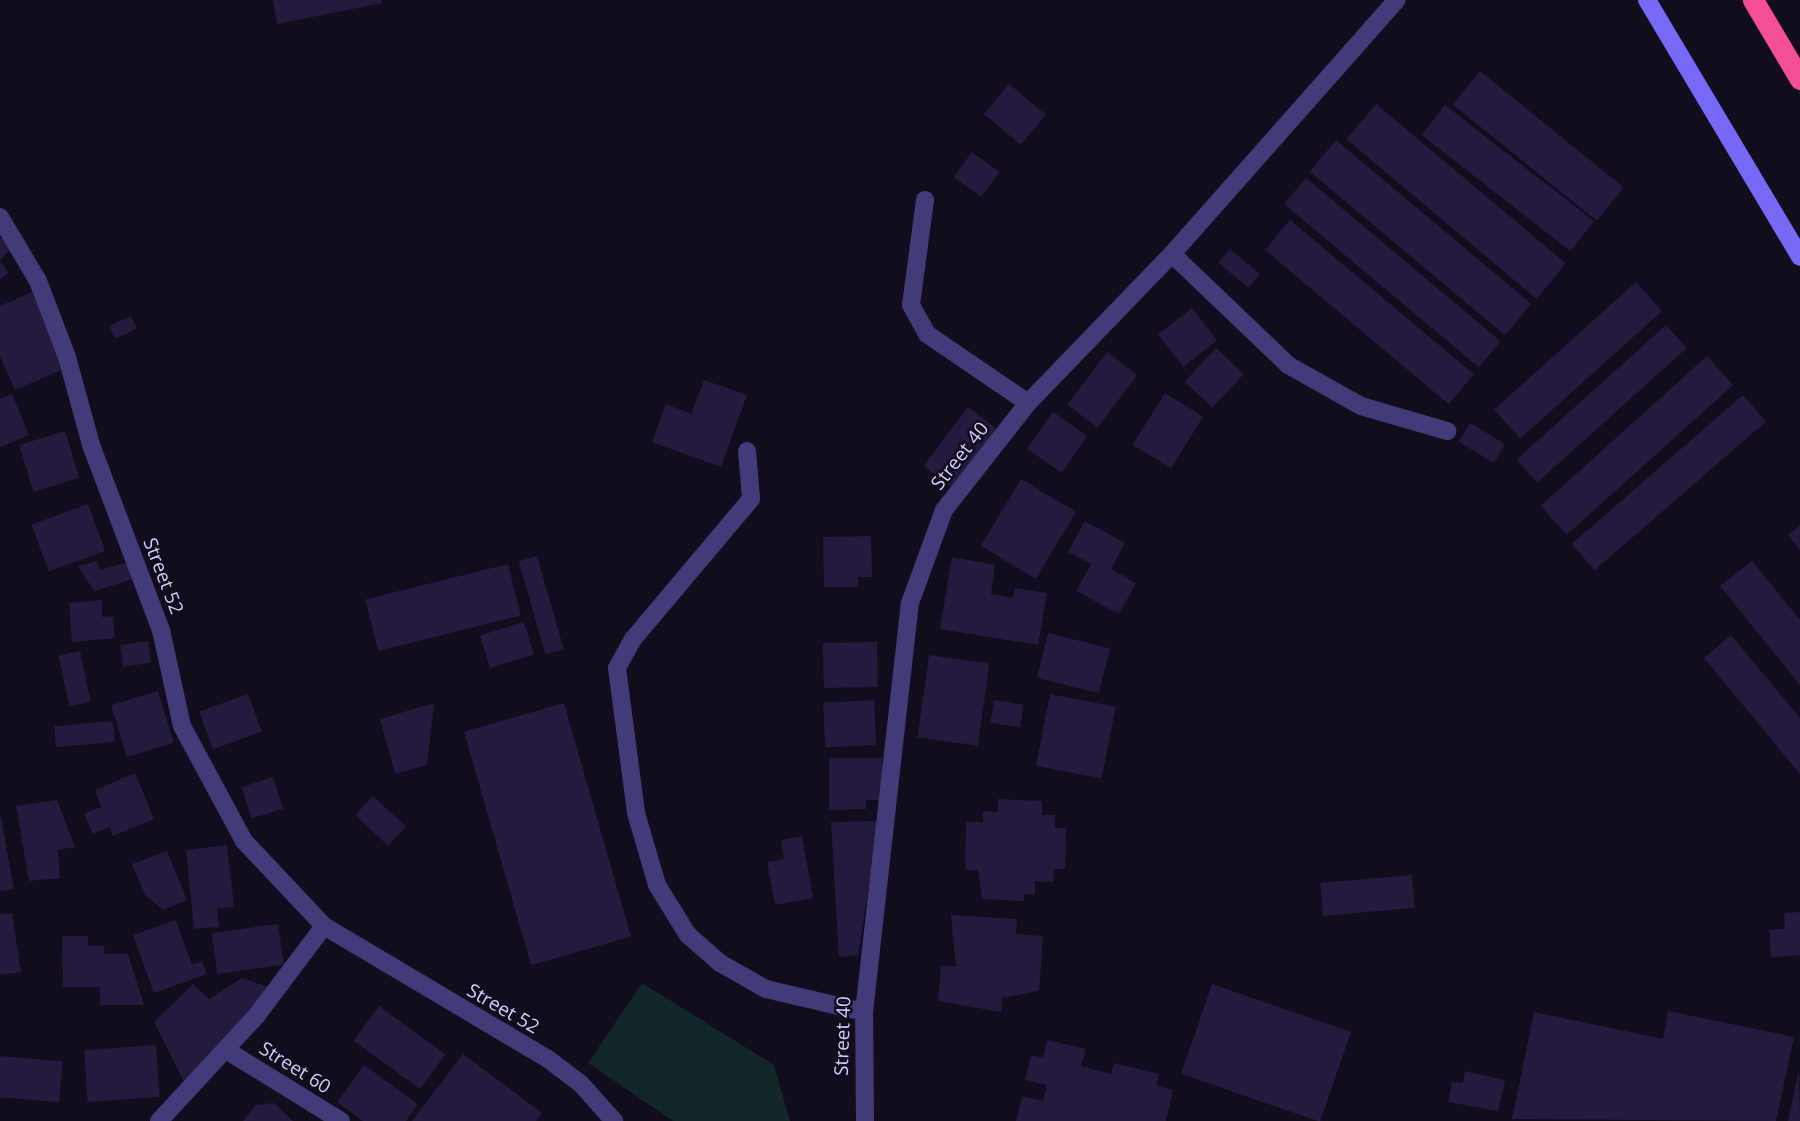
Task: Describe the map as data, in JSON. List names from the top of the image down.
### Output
{
  "streets": {
    "street": ["Street 40", "Street 52", "Street 60"]
  }
}
